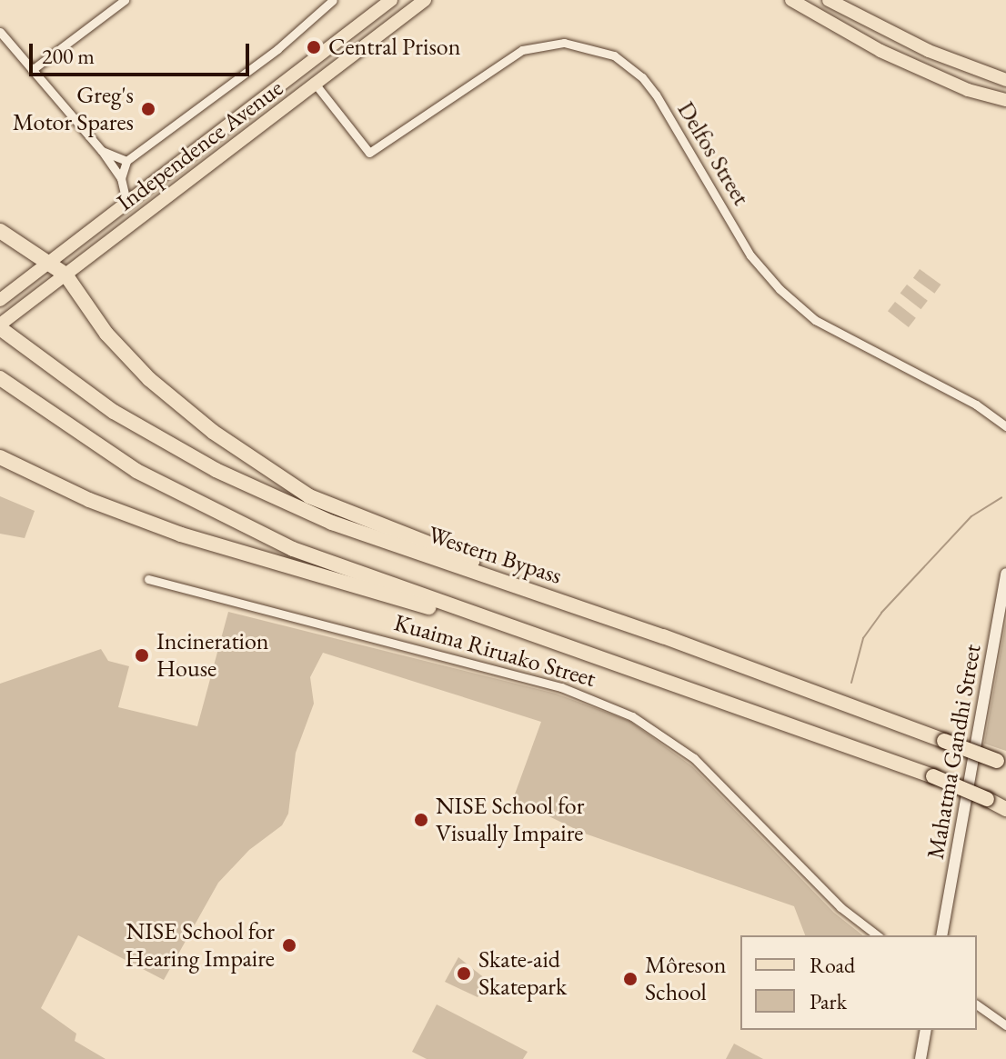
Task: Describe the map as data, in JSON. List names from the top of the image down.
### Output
{
  "streets": {
    "highway": ["Western Bypass"],
    "main road": ["Independence Avenue"],
    "street": ["Delfos Street", "Kuaima Riruako Street", "Mahatma Gandhi Street"]
  },
  "crossings": [
    ["Independence Avenue", "Delfos Street"],
    ["Independence Avenue", "Western Bypass"]
  ],
  "places": [
    "Central Prison",
    "Greg's Motor Spares",
    "Incineration House",
    "NISE School for Visually Impaire",
    "NISE School for Hearing Impaire",
    "Skate-aid Skatepark",
    "Môreson School"
  ],
  "legend": ["Road", "Park"],
  "scale_bar": "200 m"
}
